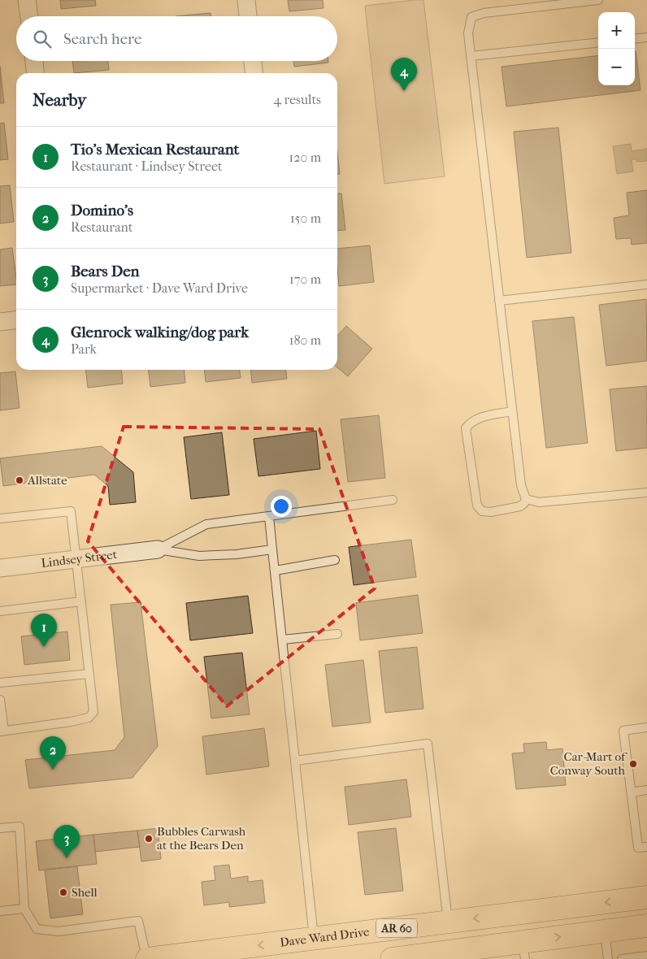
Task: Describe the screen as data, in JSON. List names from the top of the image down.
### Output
{
  "streets": {
    "main road": ["AR 60", "Dave Ward Drive"],
    "street": ["Lindsey Street"]
  },
  "places": [
    "Allstate",
    "Car-Mart of Conway South",
    "Bubbles Carwash at the Bears Den",
    "Shell"
  ],
  "page": {
    "map_buttons": ["+", "−"],
    "search": "Search here",
    "pins": [
      "4",
      "1",
      "2",
      "3"
    ],
    "heading": ["Nearby", "4 results"],
    "list": [
      {
        "mark": "1",
        "name": "Tio's Mexican Restaurant",
        "note": "Restaurant · Lindsey Street",
        "value": "120 m"
      },
      {
        "mark": "2",
        "name": "Domino's",
        "note": "Restaurant",
        "value": "150 m"
      },
      {
        "mark": "3",
        "name": "Bears Den",
        "note": "Supermarket · Dave Ward Drive",
        "value": "170 m"
      },
      {
        "mark": "4",
        "name": "Glenrock walking/dog park",
        "note": "Park",
        "value": "180 m"
      }
    ]
  }
}
